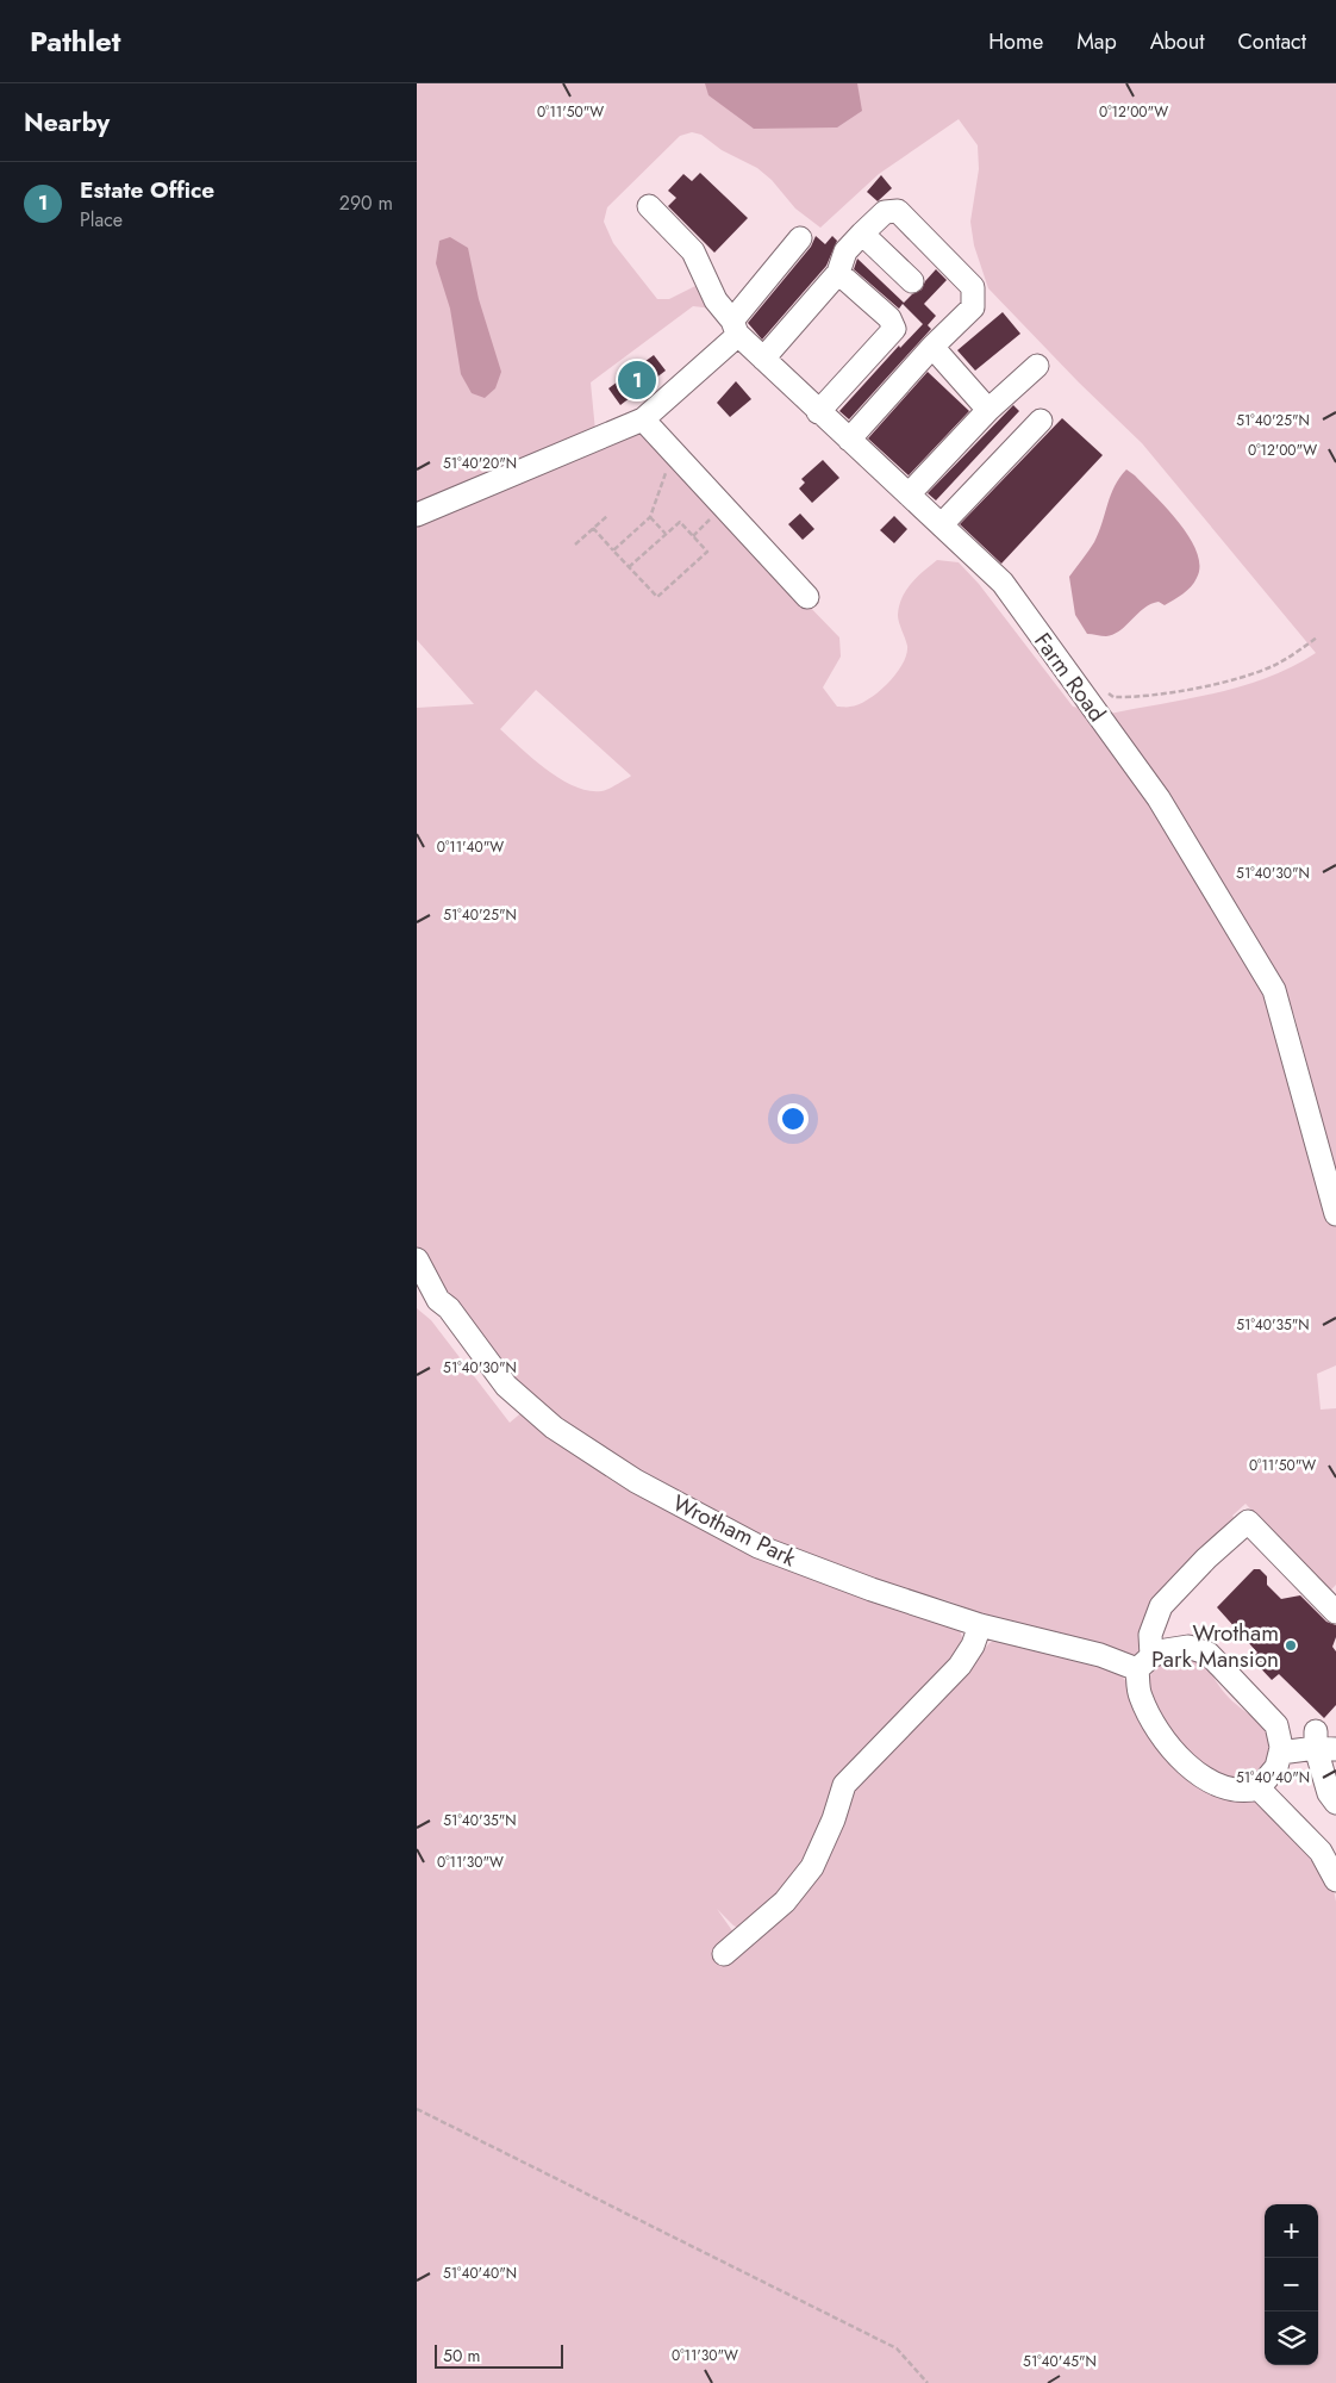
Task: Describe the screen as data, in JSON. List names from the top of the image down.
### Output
{
  "streets": {
    "lane": ["Farm Road", "Wrotham Park"]
  },
  "places": ["Wrotham Park Mansion"],
  "scale_bar": "50 m",
  "page": {
    "header": "Pathlet",
    "nav": [
      "Home",
      "Map",
      "About",
      "Contact"
    ],
    "heading": "Nearby",
    "list": [
      {
        "mark": "1",
        "name": "Estate Office",
        "note": "Place",
        "value": "290 m"
      }
    ],
    "pins": "1",
    "map_buttons": ["+", "−"],
    "scale": "50 m"
  },
  "coordinates": [
    "0°11'50\"W",
    "0°12'00\"W",
    "51°40'25\"N",
    "51°40'20\"N",
    "0°11'40\"W",
    "51°40'30\"N",
    "51°40'35\"N",
    "51°40'40\"N",
    "0°11'30\"W",
    "51°40'45\"N"
  ]
}
